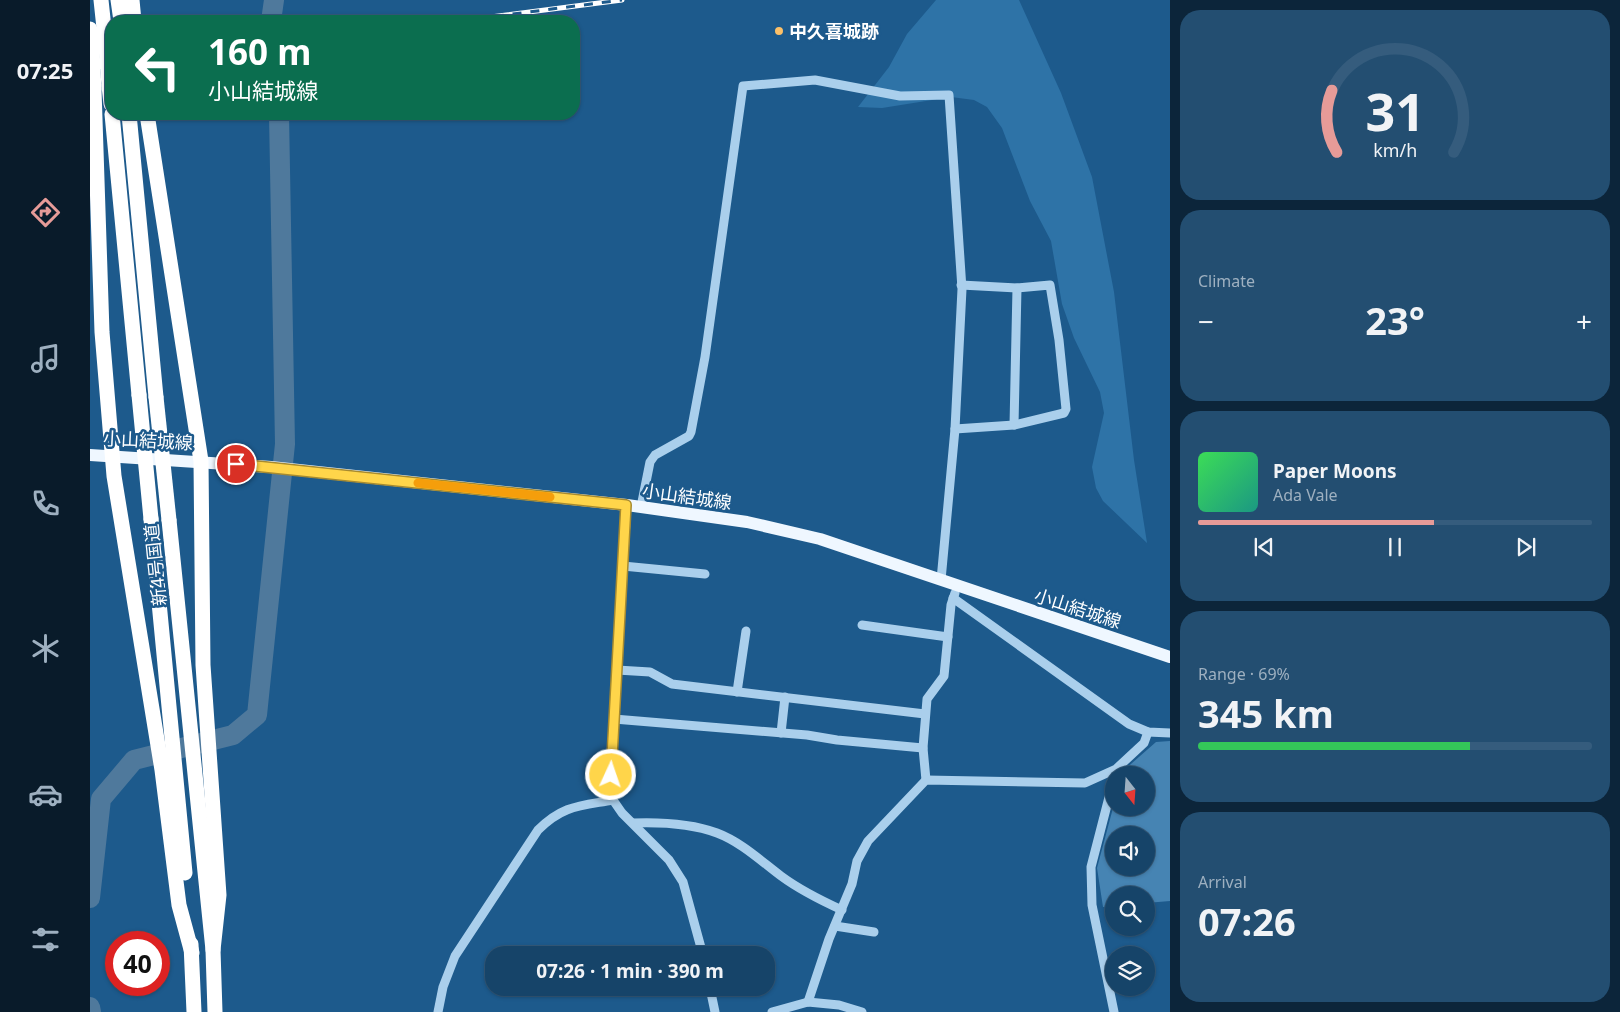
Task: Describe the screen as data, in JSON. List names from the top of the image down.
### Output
{
  "streets": {
    "highway": ["新4号国道"],
    "main road": ["小山結城線"]
  },
  "places": ["中久喜城跡"],
  "north": "bottom",
  "page": {
    "tabs": "07:25",
    "turn": ["160 m", "小山結城線"],
    "tile": [
      "Climate",
      ["Range · 69%", "345 km"],
      ["Arrival", "07:26"]
    ],
    "heat": ["−", "23°", "+"],
    "song": ["Paper Moons", "Ada Vale"],
    "limit": "40",
    "trip": "07:26 · 1 min · 390 m",
    "gauge": ["31", "km/h"]
  }
}
